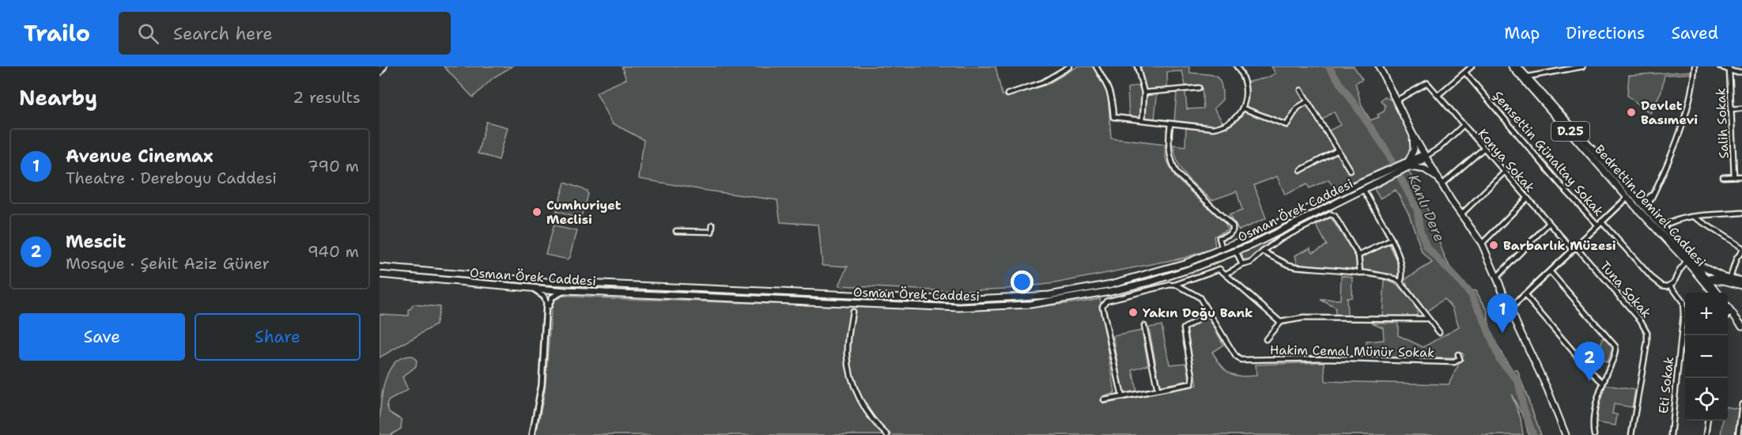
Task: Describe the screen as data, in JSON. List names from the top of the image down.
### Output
{
  "streets": {
    "main road": ["D.25", "Bedrettin Demirel Caddesi", "Osman Örek Caddesi"],
    "street": [
      "Salih Sokak",
      "Şemsettin Günaltay Sokak",
      "Konya Sokak",
      "Tuna Sokak",
      "Hakim Cemal Münür Sokak",
      "Eti Sokak"
    ]
  },
  "crossings": [
    ["Şemsettin Günaltay Sokak", "Eti Sokak"],
    ["Konya Sokak", "Tuna Sokak"]
  ],
  "water": ["Kanlı Dere"],
  "places": [
    "Devlet Basımevi",
    "Cumhuriyet Meclisi",
    "Barbarlık Müzesi",
    "Yakın Doğu Bank"
  ],
  "page": {
    "header": "Trailo",
    "search": "Search here",
    "nav": ["Map", "Directions", "Saved"],
    "heading": ["Nearby", "2 results"],
    "list": [
      {
        "mark": "1",
        "name": "Avenue Cinemax",
        "note": "Theatre · Dereboyu Caddesi",
        "value": "790 m"
      },
      {
        "mark": "2",
        "name": "Mescit",
        "note": "Mosque · Şehit Aziz Güner",
        "value": "940 m"
      }
    ],
    "map_buttons": ["+", "−"],
    "pins": ["1", "2"],
    "buttons": ["Save", "Share"]
  }
}
